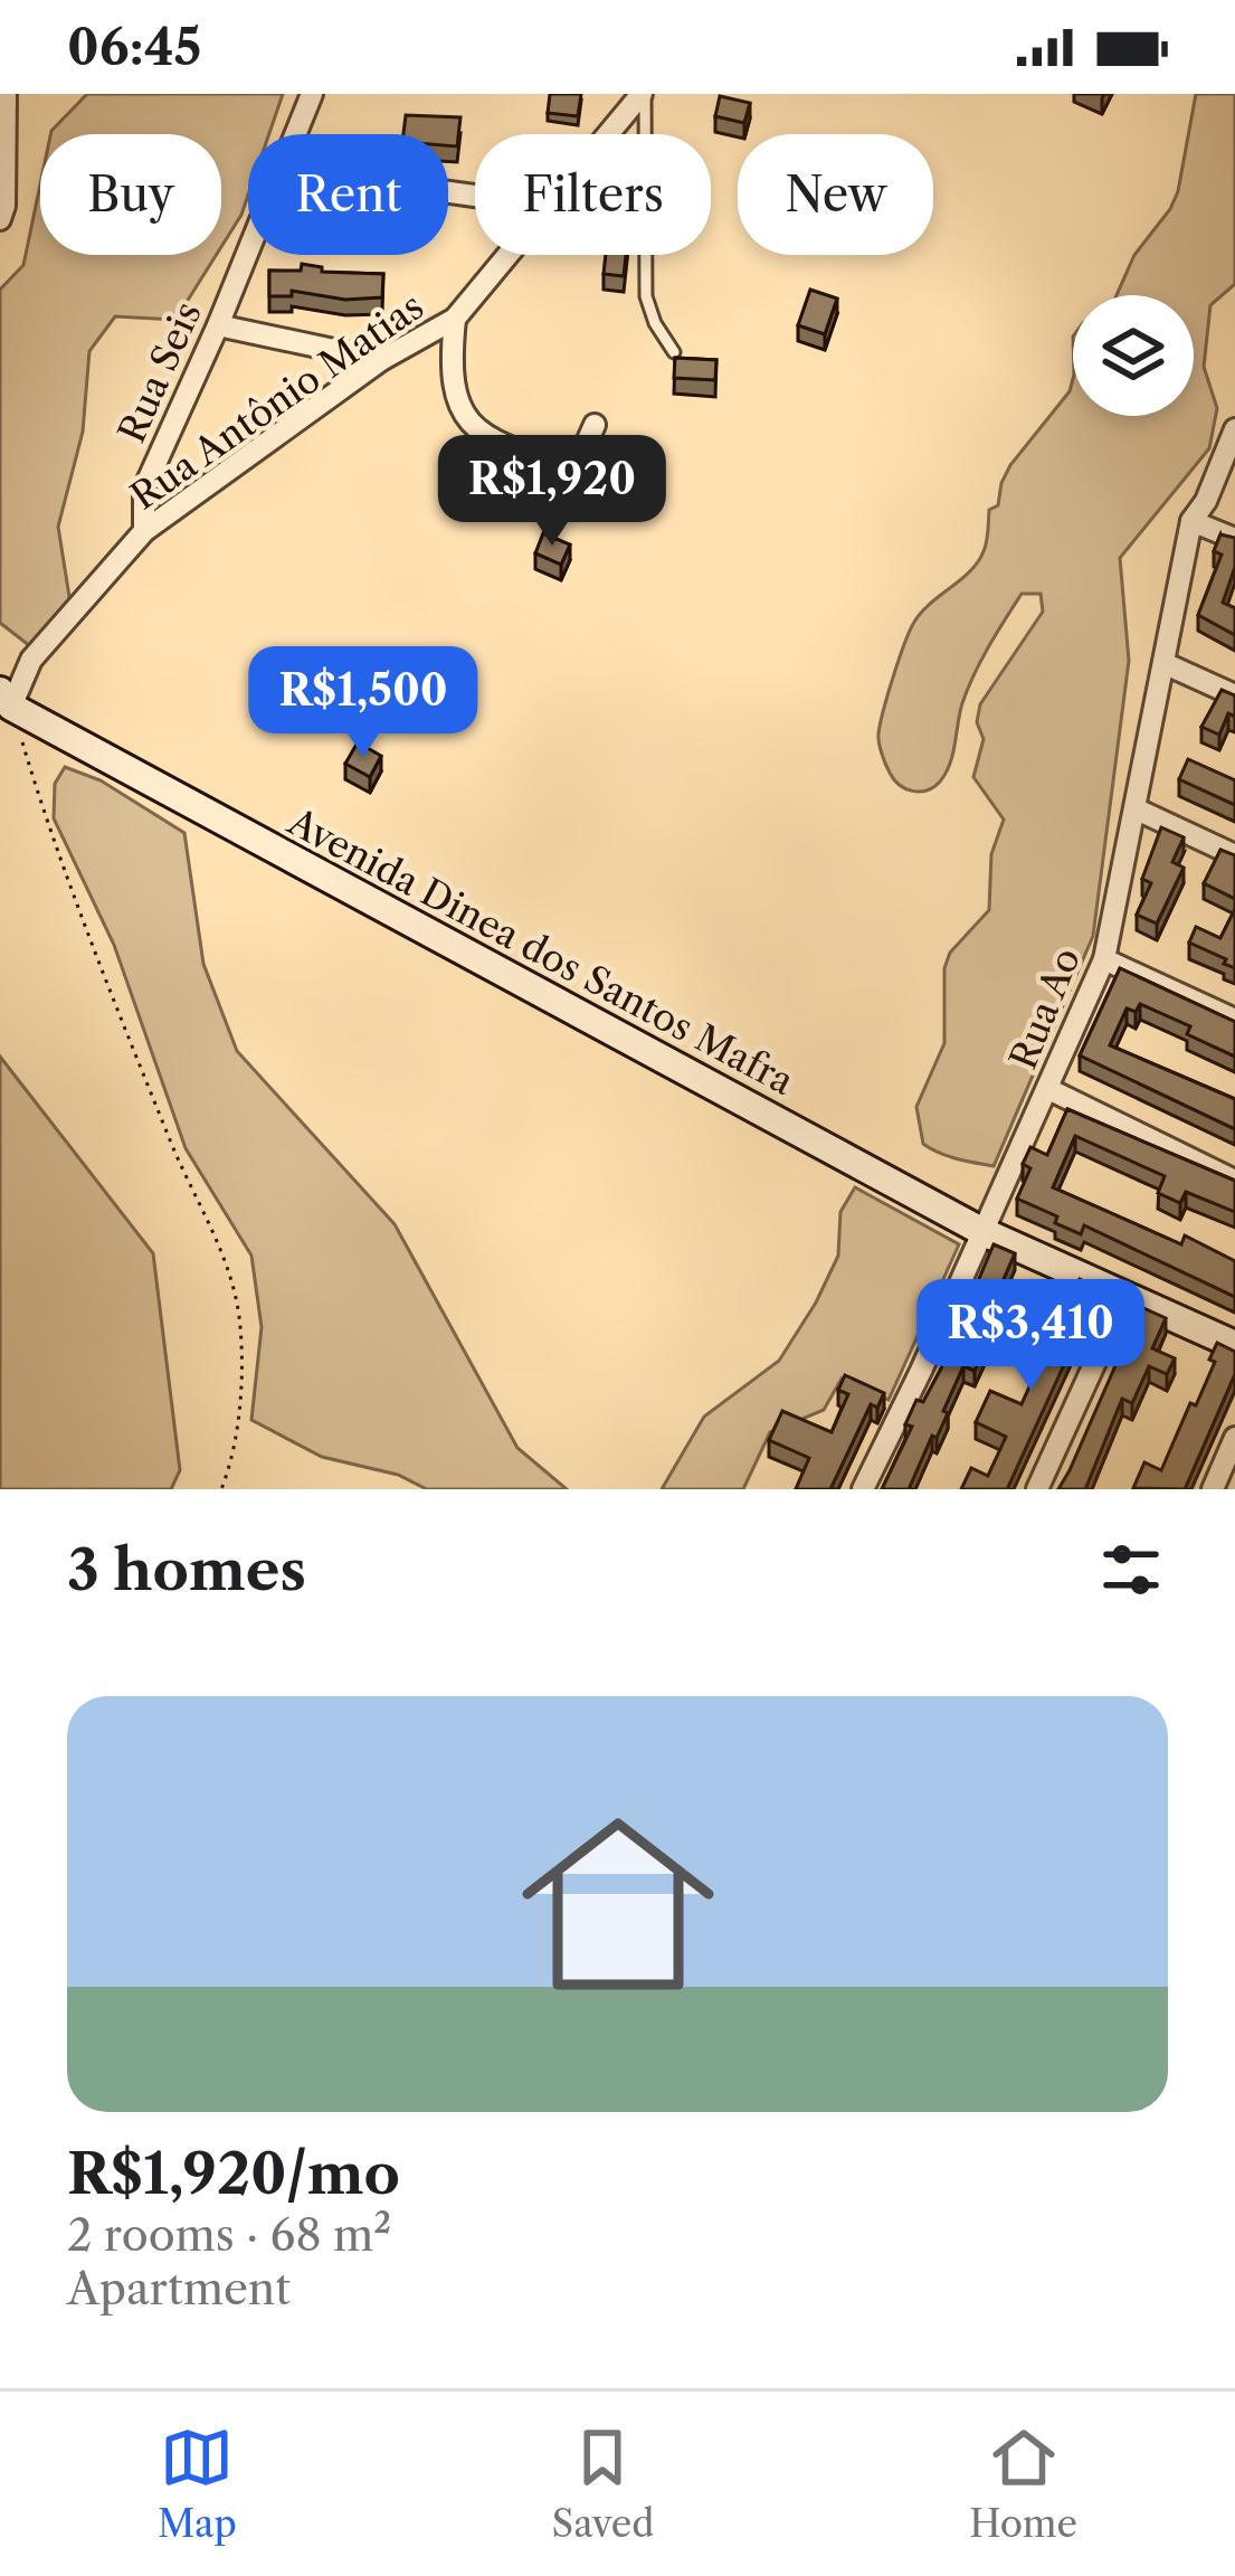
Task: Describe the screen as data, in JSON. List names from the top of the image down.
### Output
{
  "streets": {
    "street": [
      "Rua Seis",
      "Rua Antônio Matias",
      "Avenida Dinea dos Santos Mafra",
      "Rua Ao"
    ]
  },
  "crossings": [
    ["Rua Seis", "Rua Antônio Matias"],
    ["Rua Antônio Matias", "Avenida Dinea dos Santos Mafra"],
    ["Avenida Dinea dos Santos Mafra", "Rua Ao"]
  ],
  "page": {
    "status": "06:45",
    "chip": [
      "Buy",
      "Rent",
      "Filters",
      "New"
    ],
    "price": ["R$1,920", "R$1,500", "R$3,410"],
    "heading": "3 homes",
    "list": [
      {
        "name": "R$1,920/mo",
        "note": "2 rooms · 68 m² · Apartment"
      }
    ],
    "tabs": ["Map", "Saved", "Home"]
  }
}
